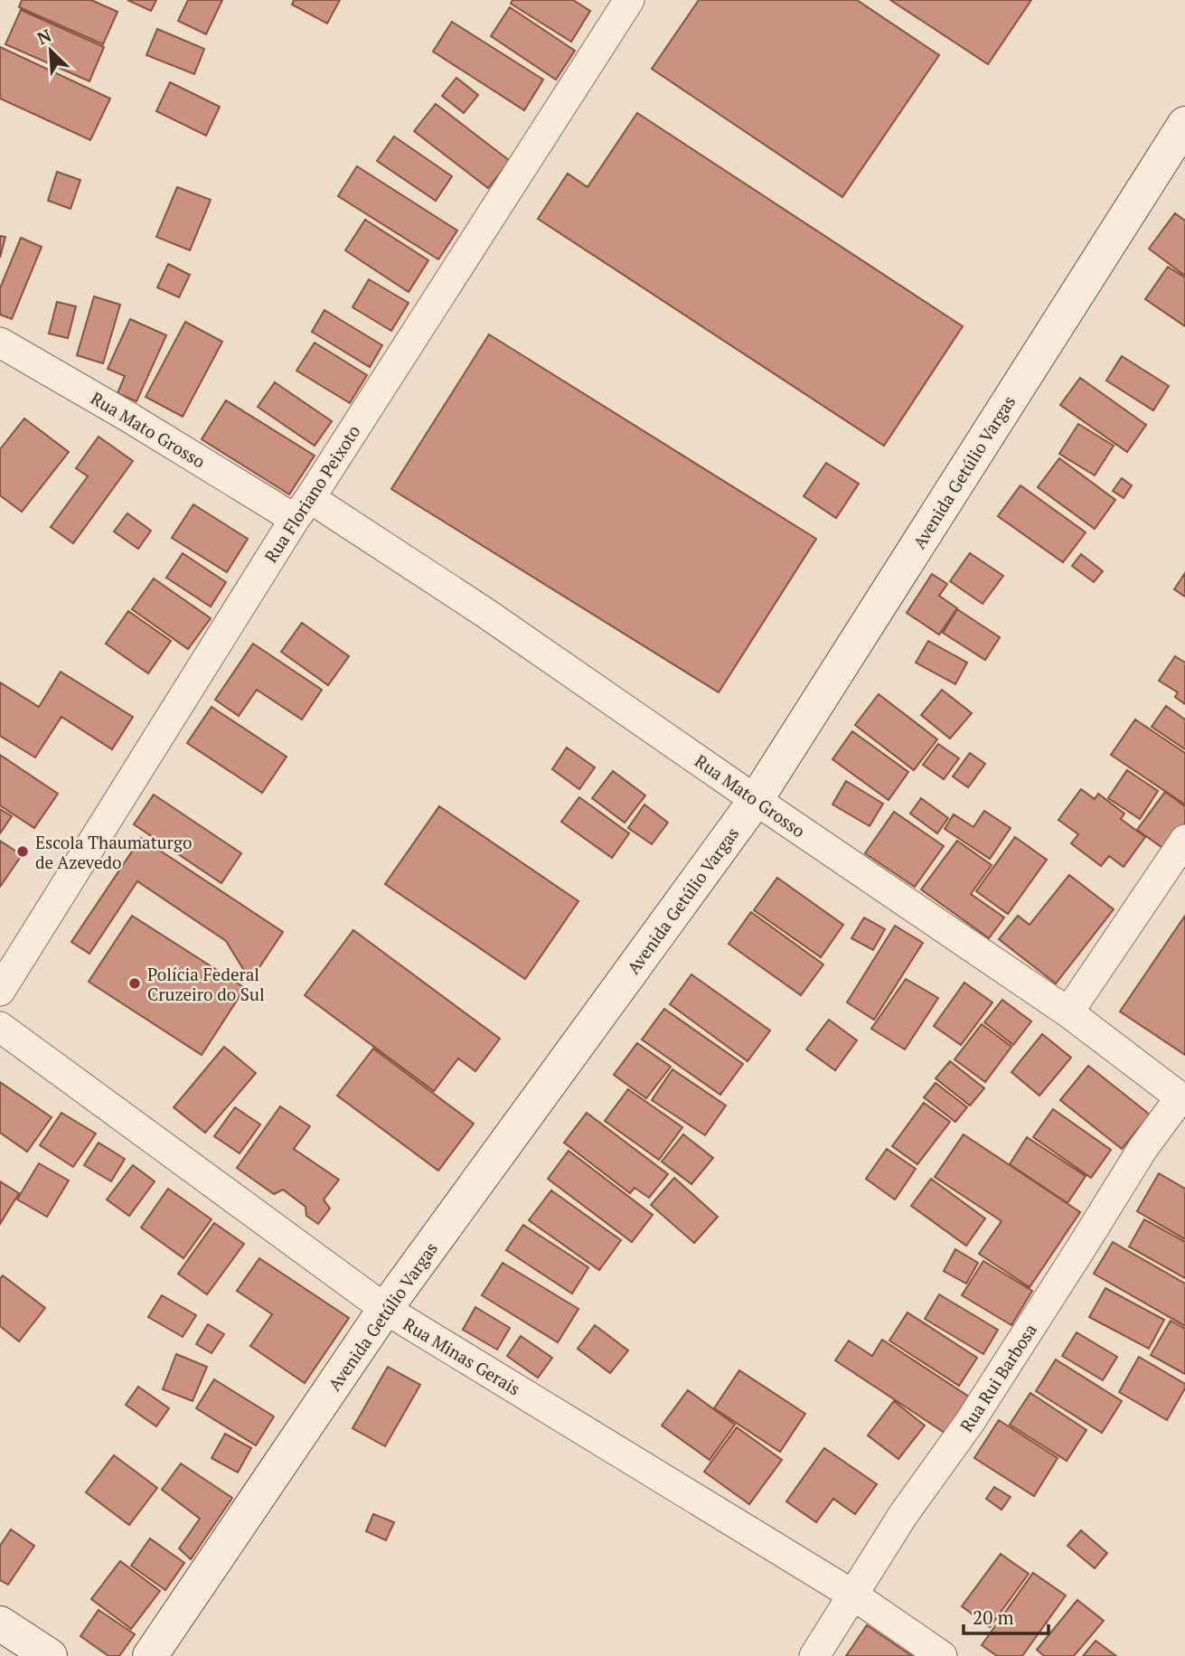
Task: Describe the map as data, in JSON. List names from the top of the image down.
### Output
{
  "streets": {
    "street": [
      "Rua Mato Grosso",
      "Avenida Getúlio Vargas",
      "Rua Floriano Peixoto",
      "Rua Minas Gerais",
      "Rua Rui Barbosa"
    ]
  },
  "crossings": [
    ["Rua Mato Grosso", "Avenida Getúlio Vargas"],
    ["Rua Mato Grosso", "Rua Floriano Peixoto"],
    ["Rua Mato Grosso", "Rua Rui Barbosa"],
    ["Avenida Getúlio Vargas", "Rua Minas Gerais"],
    ["Rua Minas Gerais", "Rua Rui Barbosa"]
  ],
  "places": ["Escola Thaumaturgo de Azevedo", "Polícia Federal Cruzeiro do Sul"],
  "scale_bar": "20 m",
  "north": "top left"
}
